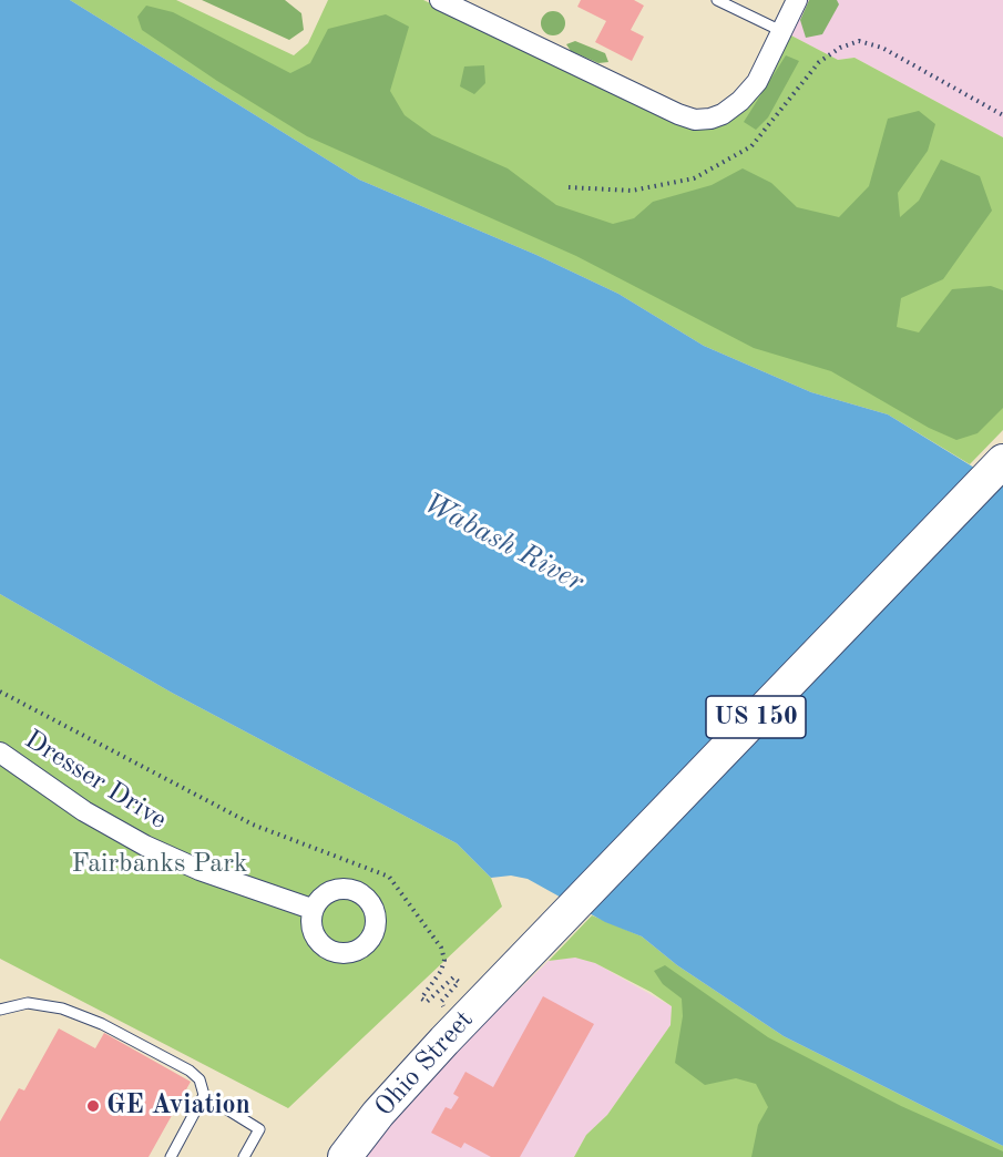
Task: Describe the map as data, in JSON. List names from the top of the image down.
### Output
{
  "streets": {
    "main road": ["US 150", "Ohio Street"],
    "street": ["Dresser Drive"]
  },
  "water": ["Wabash River"],
  "parks": ["Fairbanks Park"],
  "places": ["GE Aviation"]
}
